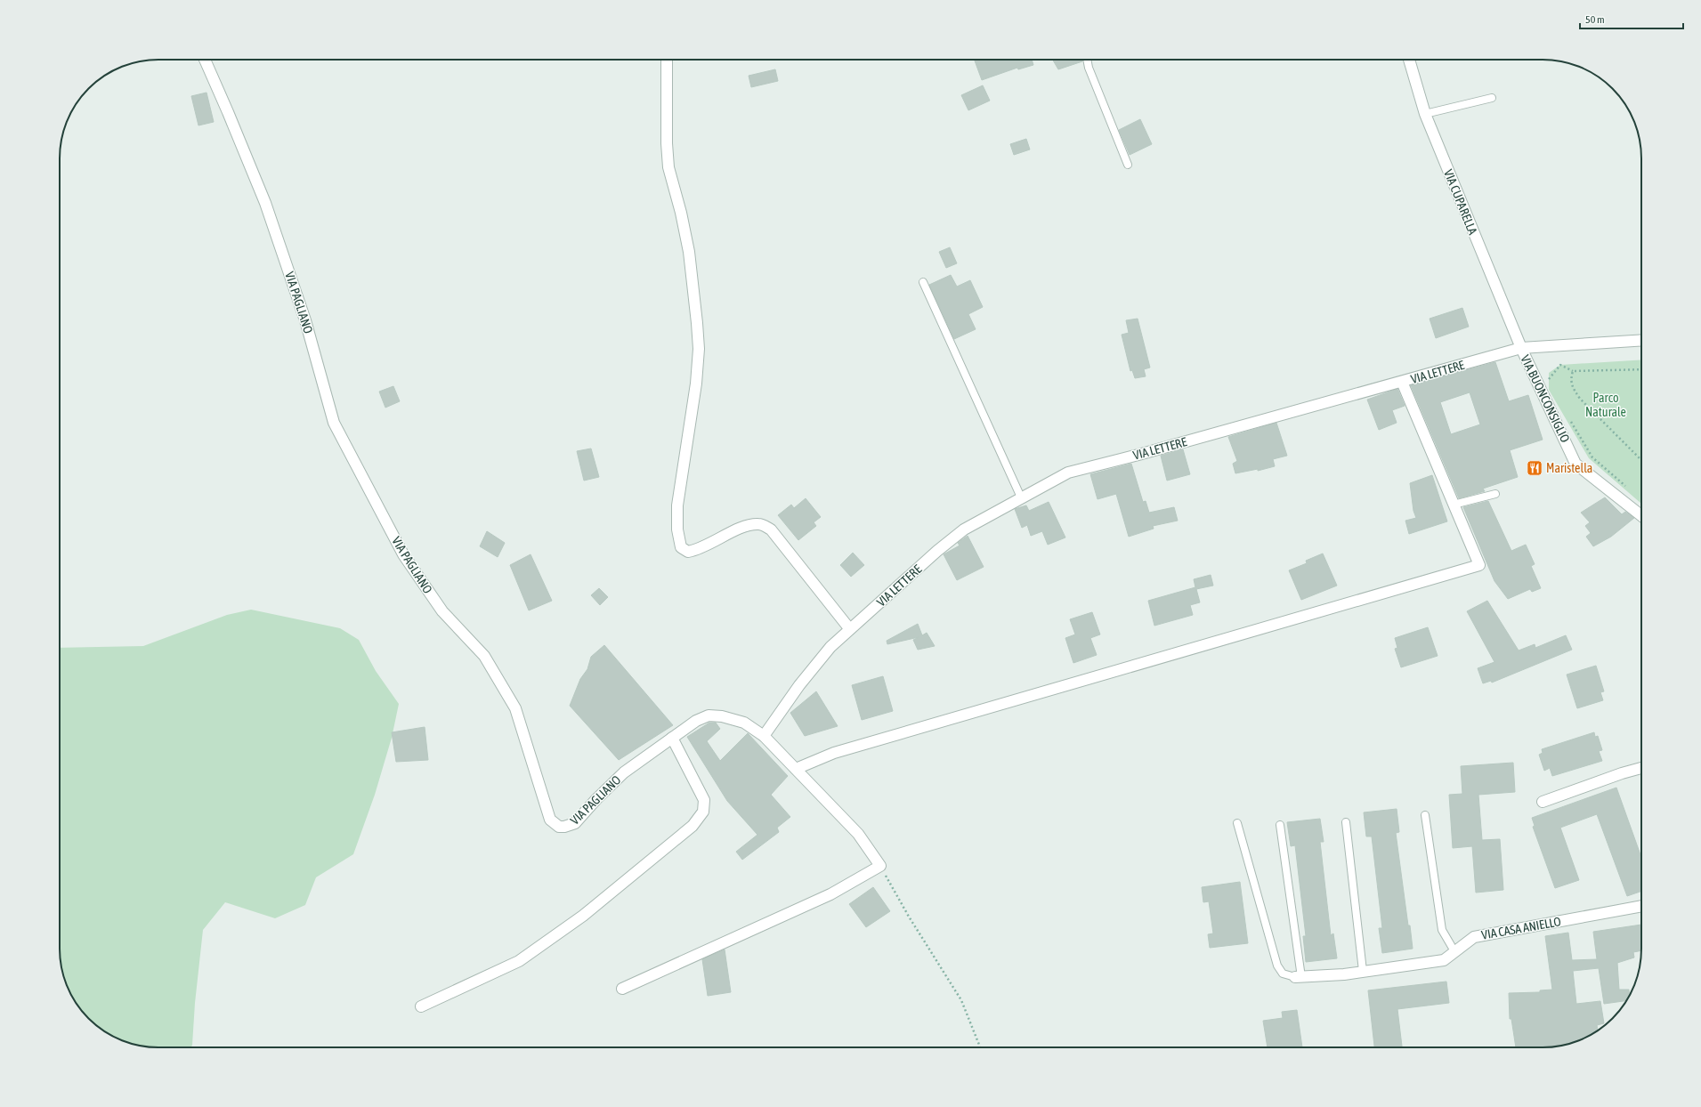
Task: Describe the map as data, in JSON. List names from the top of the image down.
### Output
{
  "streets": {
    "street": [
      "VIA CUPARELLA",
      "VIA PAGLIANO",
      "VIA LETTERE",
      "VIA BUONCONSIGLIO",
      "VIA CASA ANIELLO"
    ]
  },
  "crossings": [
    ["VIA CUPARELLA", "VIA LETTERE"],
    ["VIA CUPARELLA", "VIA BUONCONSIGLIO"],
    ["VIA PAGLIANO", "VIA LETTERE"],
    ["VIA LETTERE", "VIA BUONCONSIGLIO"]
  ],
  "parks": ["Parco Naturale"],
  "places": {
    "restaurant": ["Maristella"]
  },
  "scale_bar": "50 m"
}
